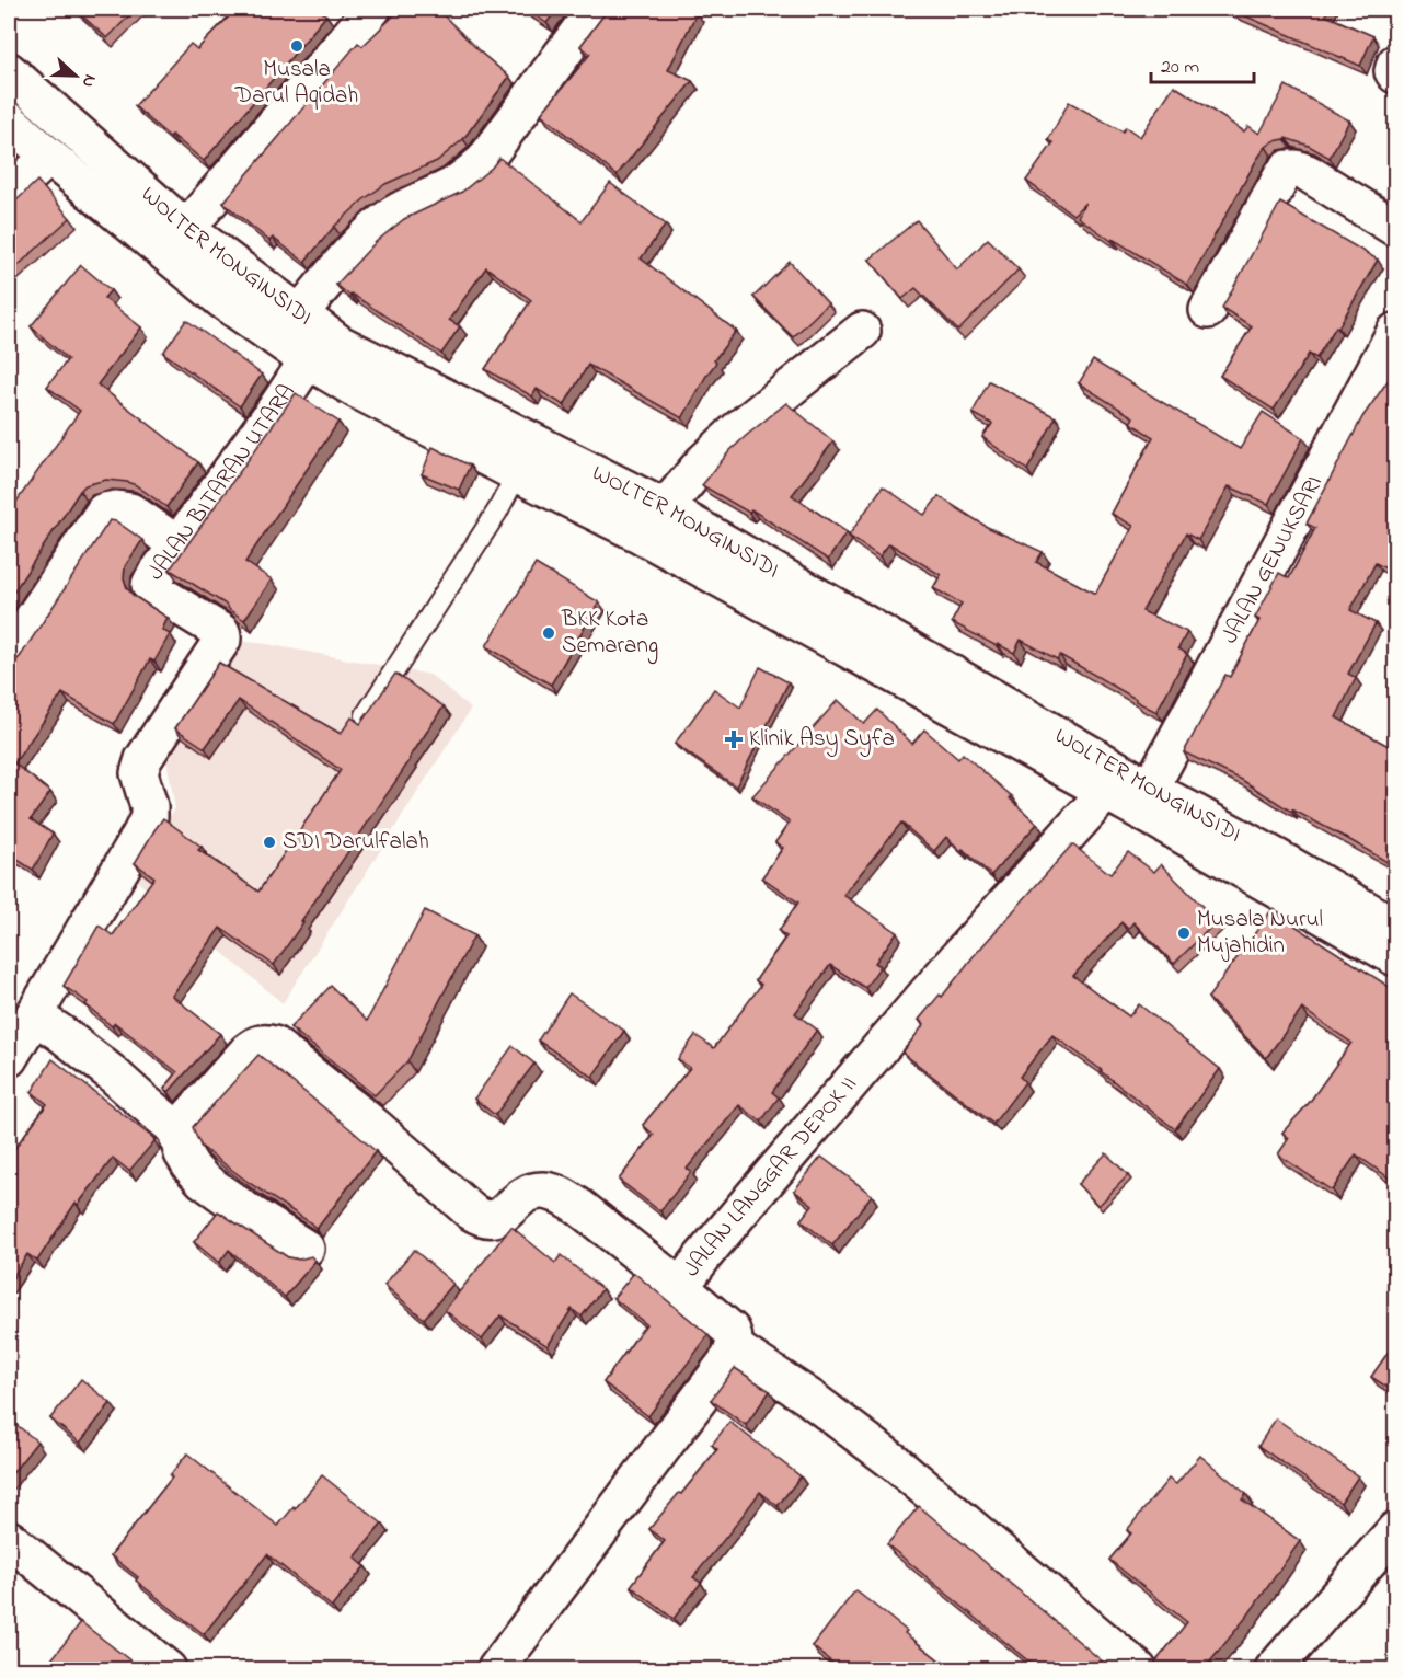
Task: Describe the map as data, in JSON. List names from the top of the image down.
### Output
{
  "streets": {
    "street": [
      "WOLTER MONGINSIDI",
      "JALAN BITARAN UTARA",
      "JALAN GENUKSARI",
      "JALAN LANGGAR DEPOK II"
    ]
  },
  "crossings": [
    ["WOLTER MONGINSIDI", "JALAN BITARAN UTARA"],
    ["WOLTER MONGINSIDI", "JALAN GENUKSARI"],
    ["WOLTER MONGINSIDI", "JALAN LANGGAR DEPOK II"]
  ],
  "places": {
    "other": [
      "Musala Darul Aqidah",
      "BKK Kota Semarang",
      "SDI Darulfalah",
      "Musala Nurul Mujahidin"
    ],
    "health": ["Klinik Asy Syfa"]
  },
  "scale_bar": "20 m",
  "north": "right"
}
